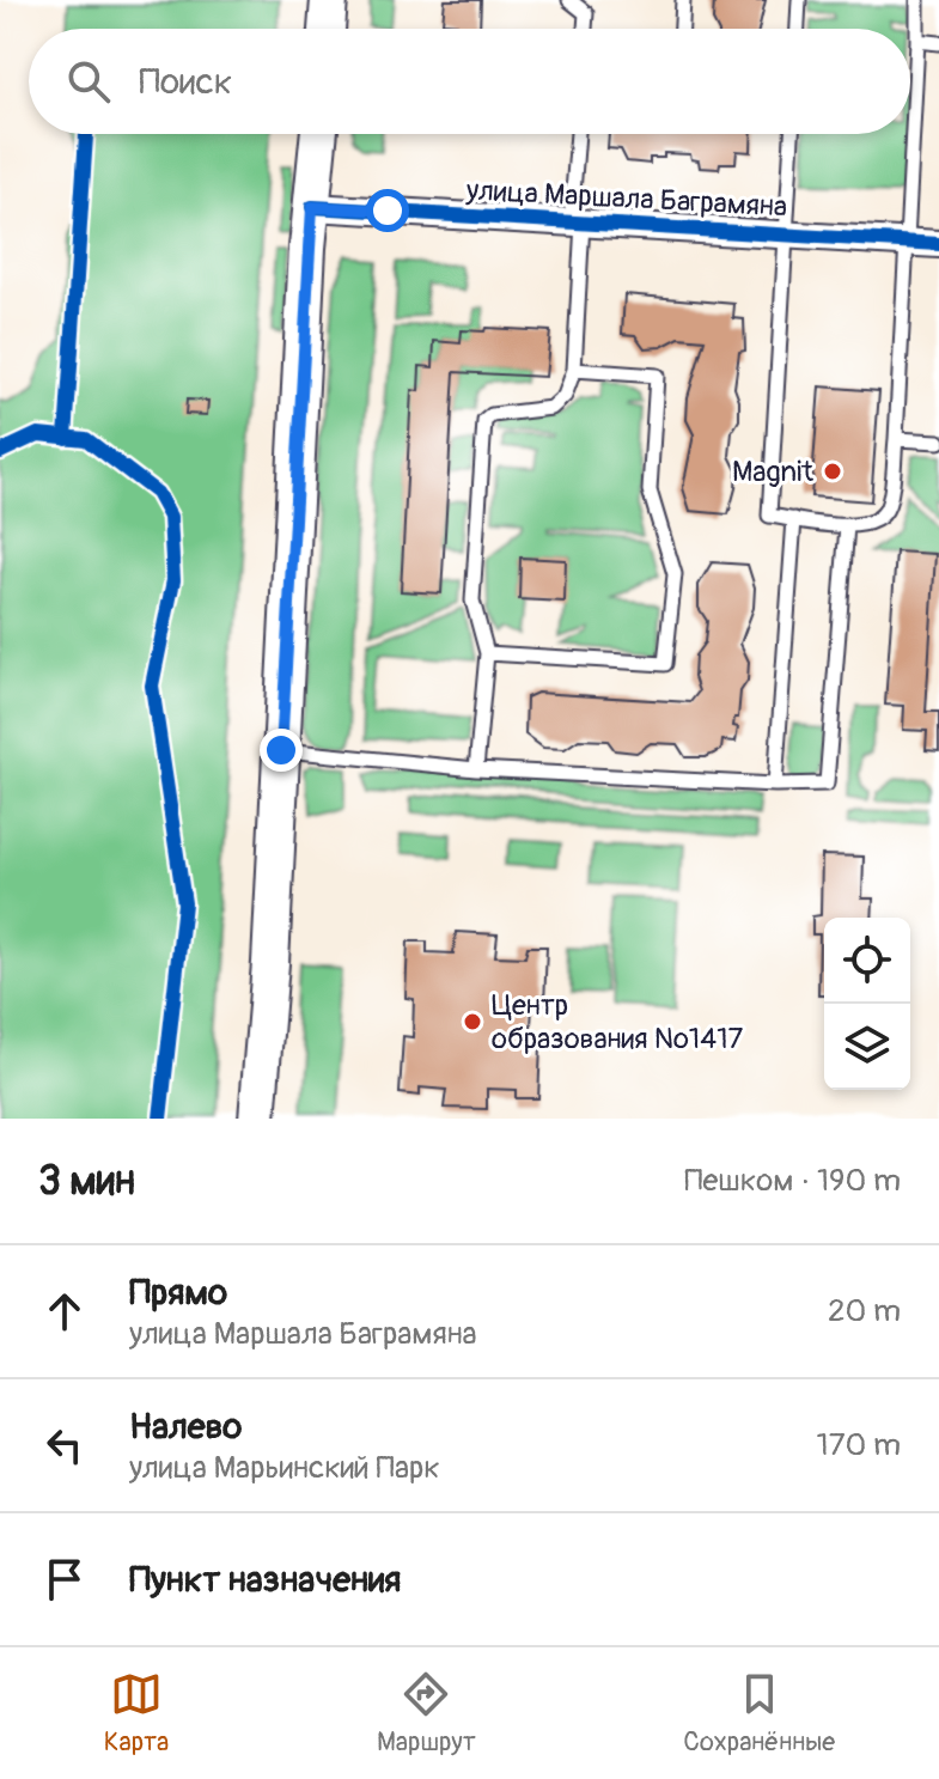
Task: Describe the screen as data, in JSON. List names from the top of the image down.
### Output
{
  "streets": {
    "street": ["улица Маршала Баграмяна"]
  },
  "places": ["Magnit", "Центр образования №1417"],
  "page": {
    "search": "Поиск",
    "heading": ["3 мин", "Пешком · 190 m"],
    "list": [
      ["Прямо", "улица Маршала Баграмяна", "20 m"],
      ["Налево", "улица Марьинский Парк", "170 m"],
      "Пункт назначения"
    ],
    "nav": ["Карта", "Маршрут", "Сохранённые"]
  }
}
